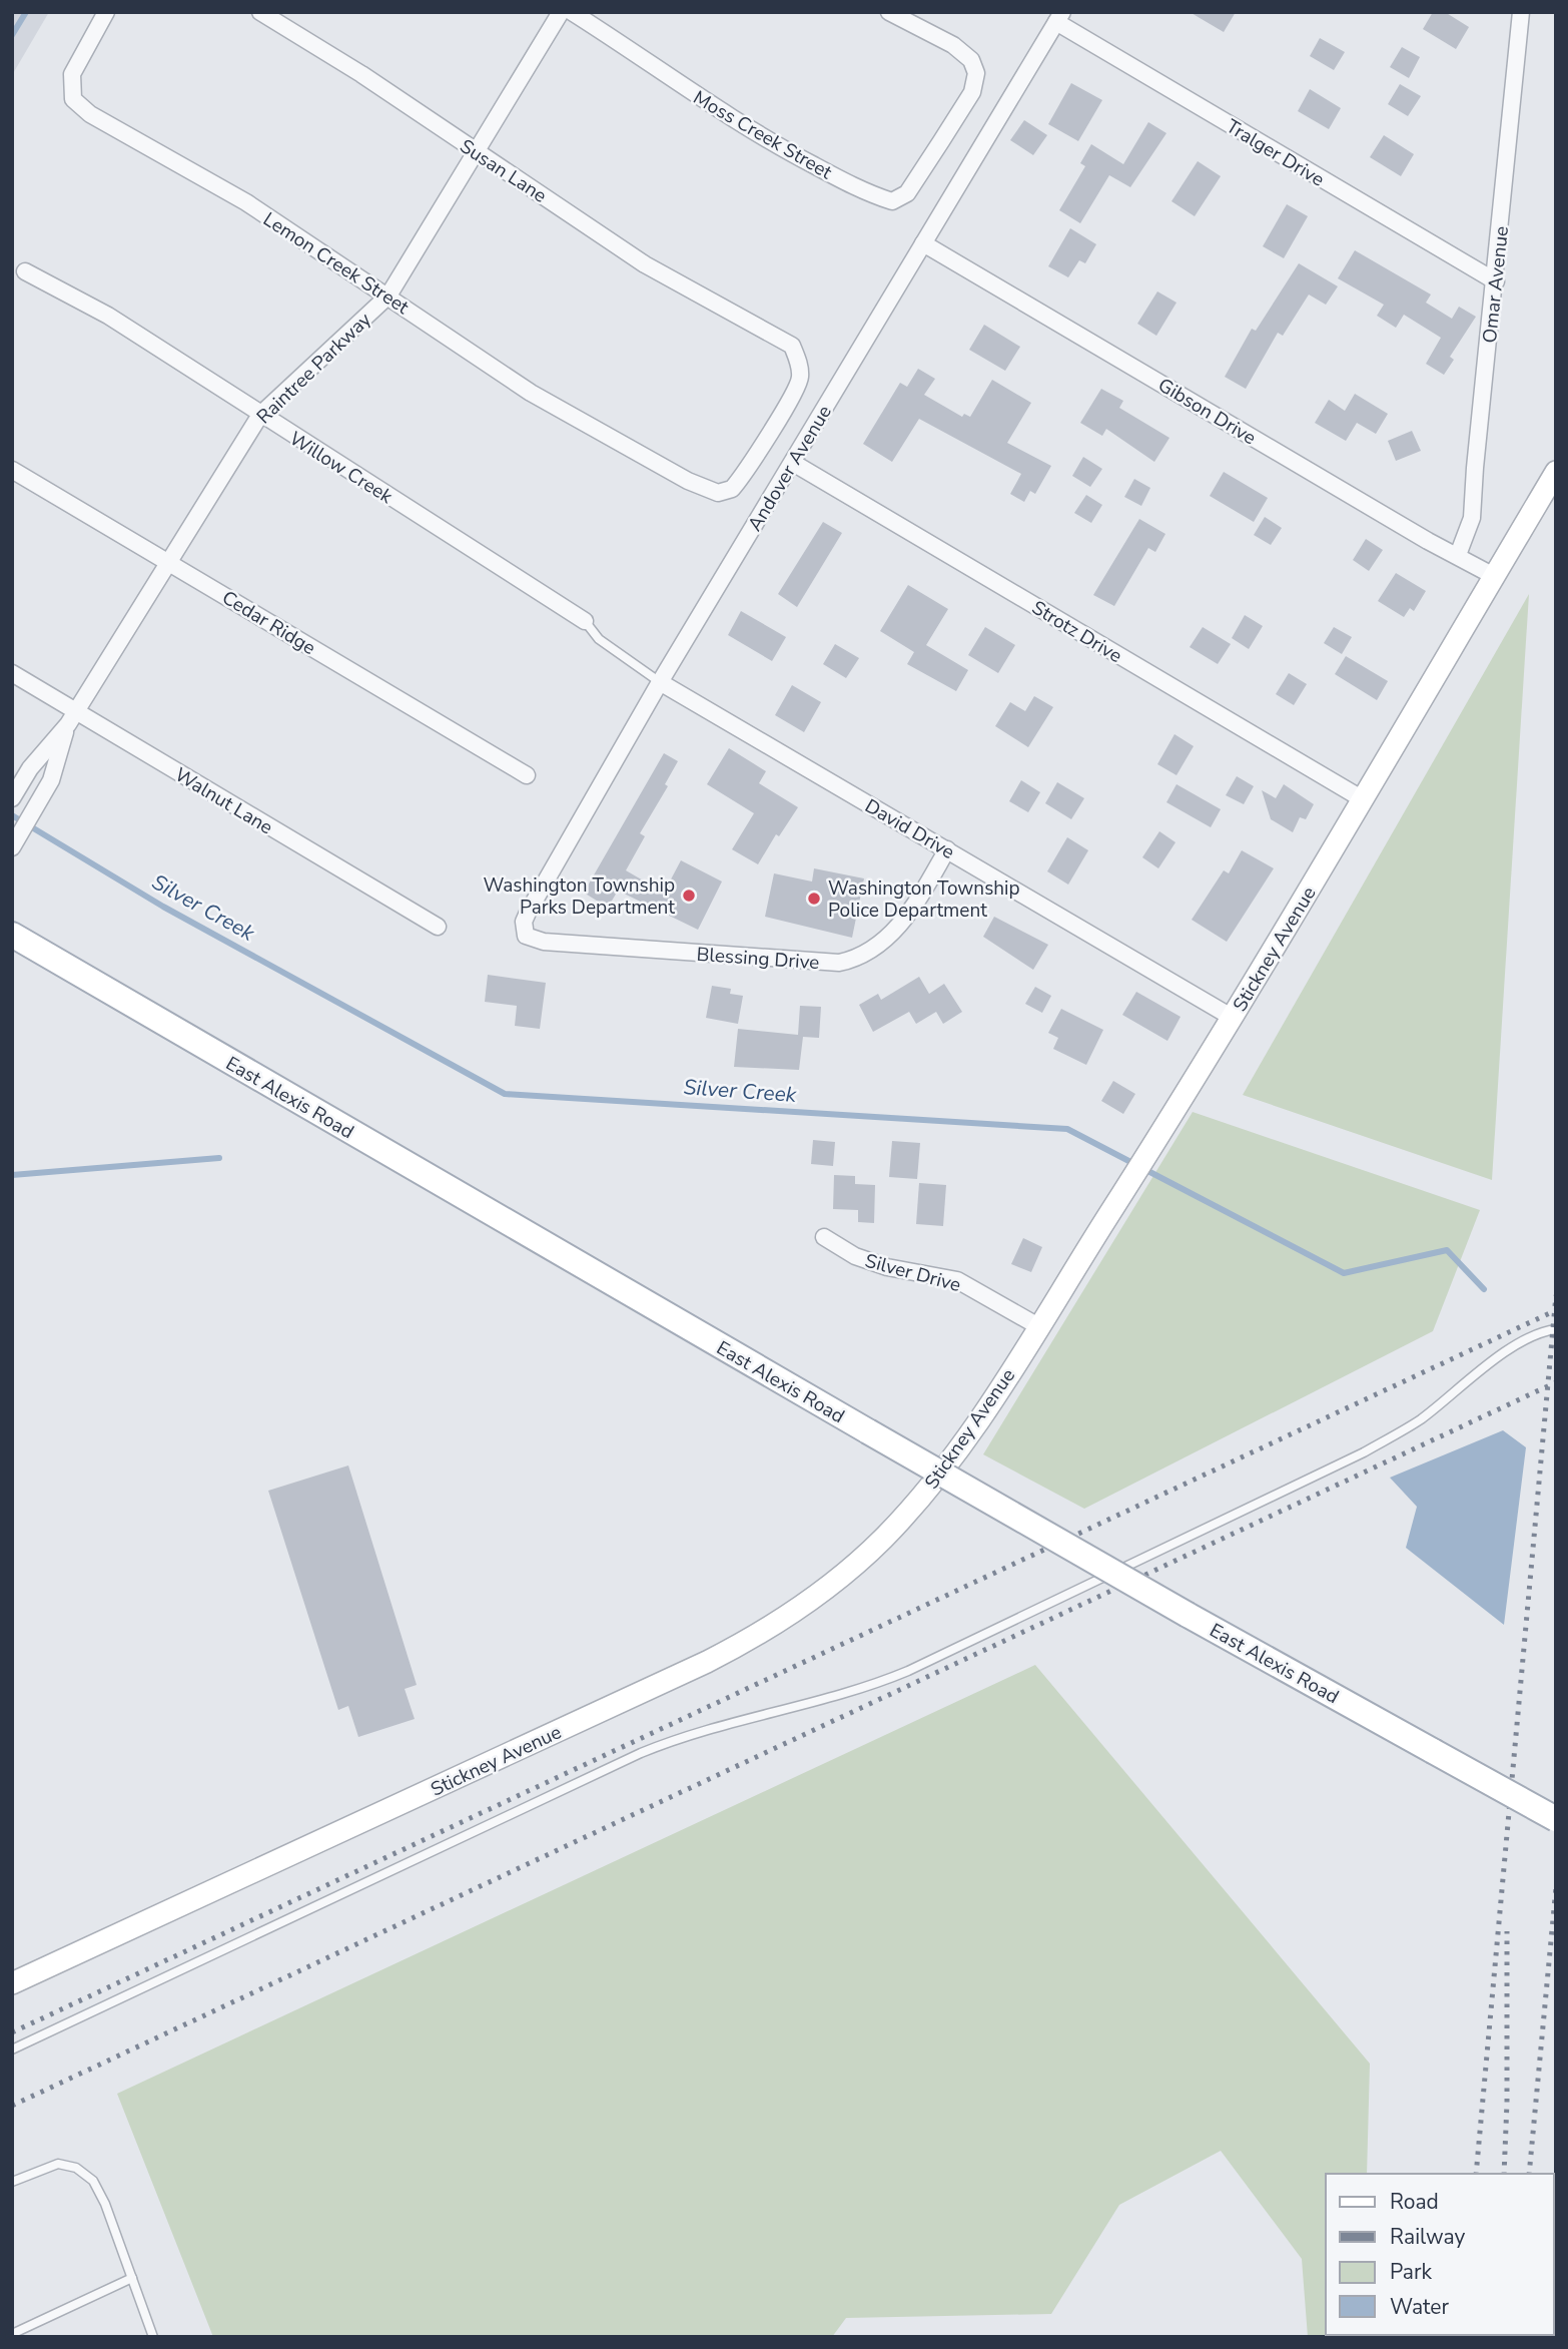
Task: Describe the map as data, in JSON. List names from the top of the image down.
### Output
{
  "streets": {
    "main road": ["East Alexis Road"],
    "street": [
      "Moss Creek Street",
      "Tralger Drive",
      "Susan Lane",
      "Lemon Creek Street",
      "Omar Avenue",
      "Raintree Parkway",
      "Gibson Drive",
      "Willow Creek",
      "Andover Avenue",
      "Cedar Ridge",
      "Strotz Drive",
      "Walnut Lane",
      "David Drive",
      "Stickney Avenue",
      "Blessing Drive",
      "Silver Drive"
    ]
  },
  "crossings": [
    ["Tralger Drive", "Omar Avenue"],
    ["Tralger Drive", "Andover Avenue"],
    ["Susan Lane", "Lemon Creek Street"],
    ["Susan Lane", "Raintree Parkway"],
    ["Lemon Creek Street", "Raintree Parkway"],
    ["Omar Avenue", "Gibson Drive"],
    ["Raintree Parkway", "Willow Creek"],
    ["Raintree Parkway", "Cedar Ridge"],
    ["Raintree Parkway", "Walnut Lane"],
    ["Gibson Drive", "Andover Avenue"],
    ["Gibson Drive", "Stickney Avenue"],
    ["Andover Avenue", "Strotz Drive"],
    ["Andover Avenue", "David Drive"],
    ["Andover Avenue", "Blessing Drive"],
    ["Strotz Drive", "Stickney Avenue"],
    ["David Drive", "Stickney Avenue"],
    ["David Drive", "Blessing Drive"],
    ["Stickney Avenue", "Silver Drive"]
  ],
  "water": ["Silver Creek"],
  "places": ["Washington Township Parks Department", "Washington Township Police Department"],
  "legend": [
    "Road",
    "Railway",
    "Park",
    "Water"
  ]
}
